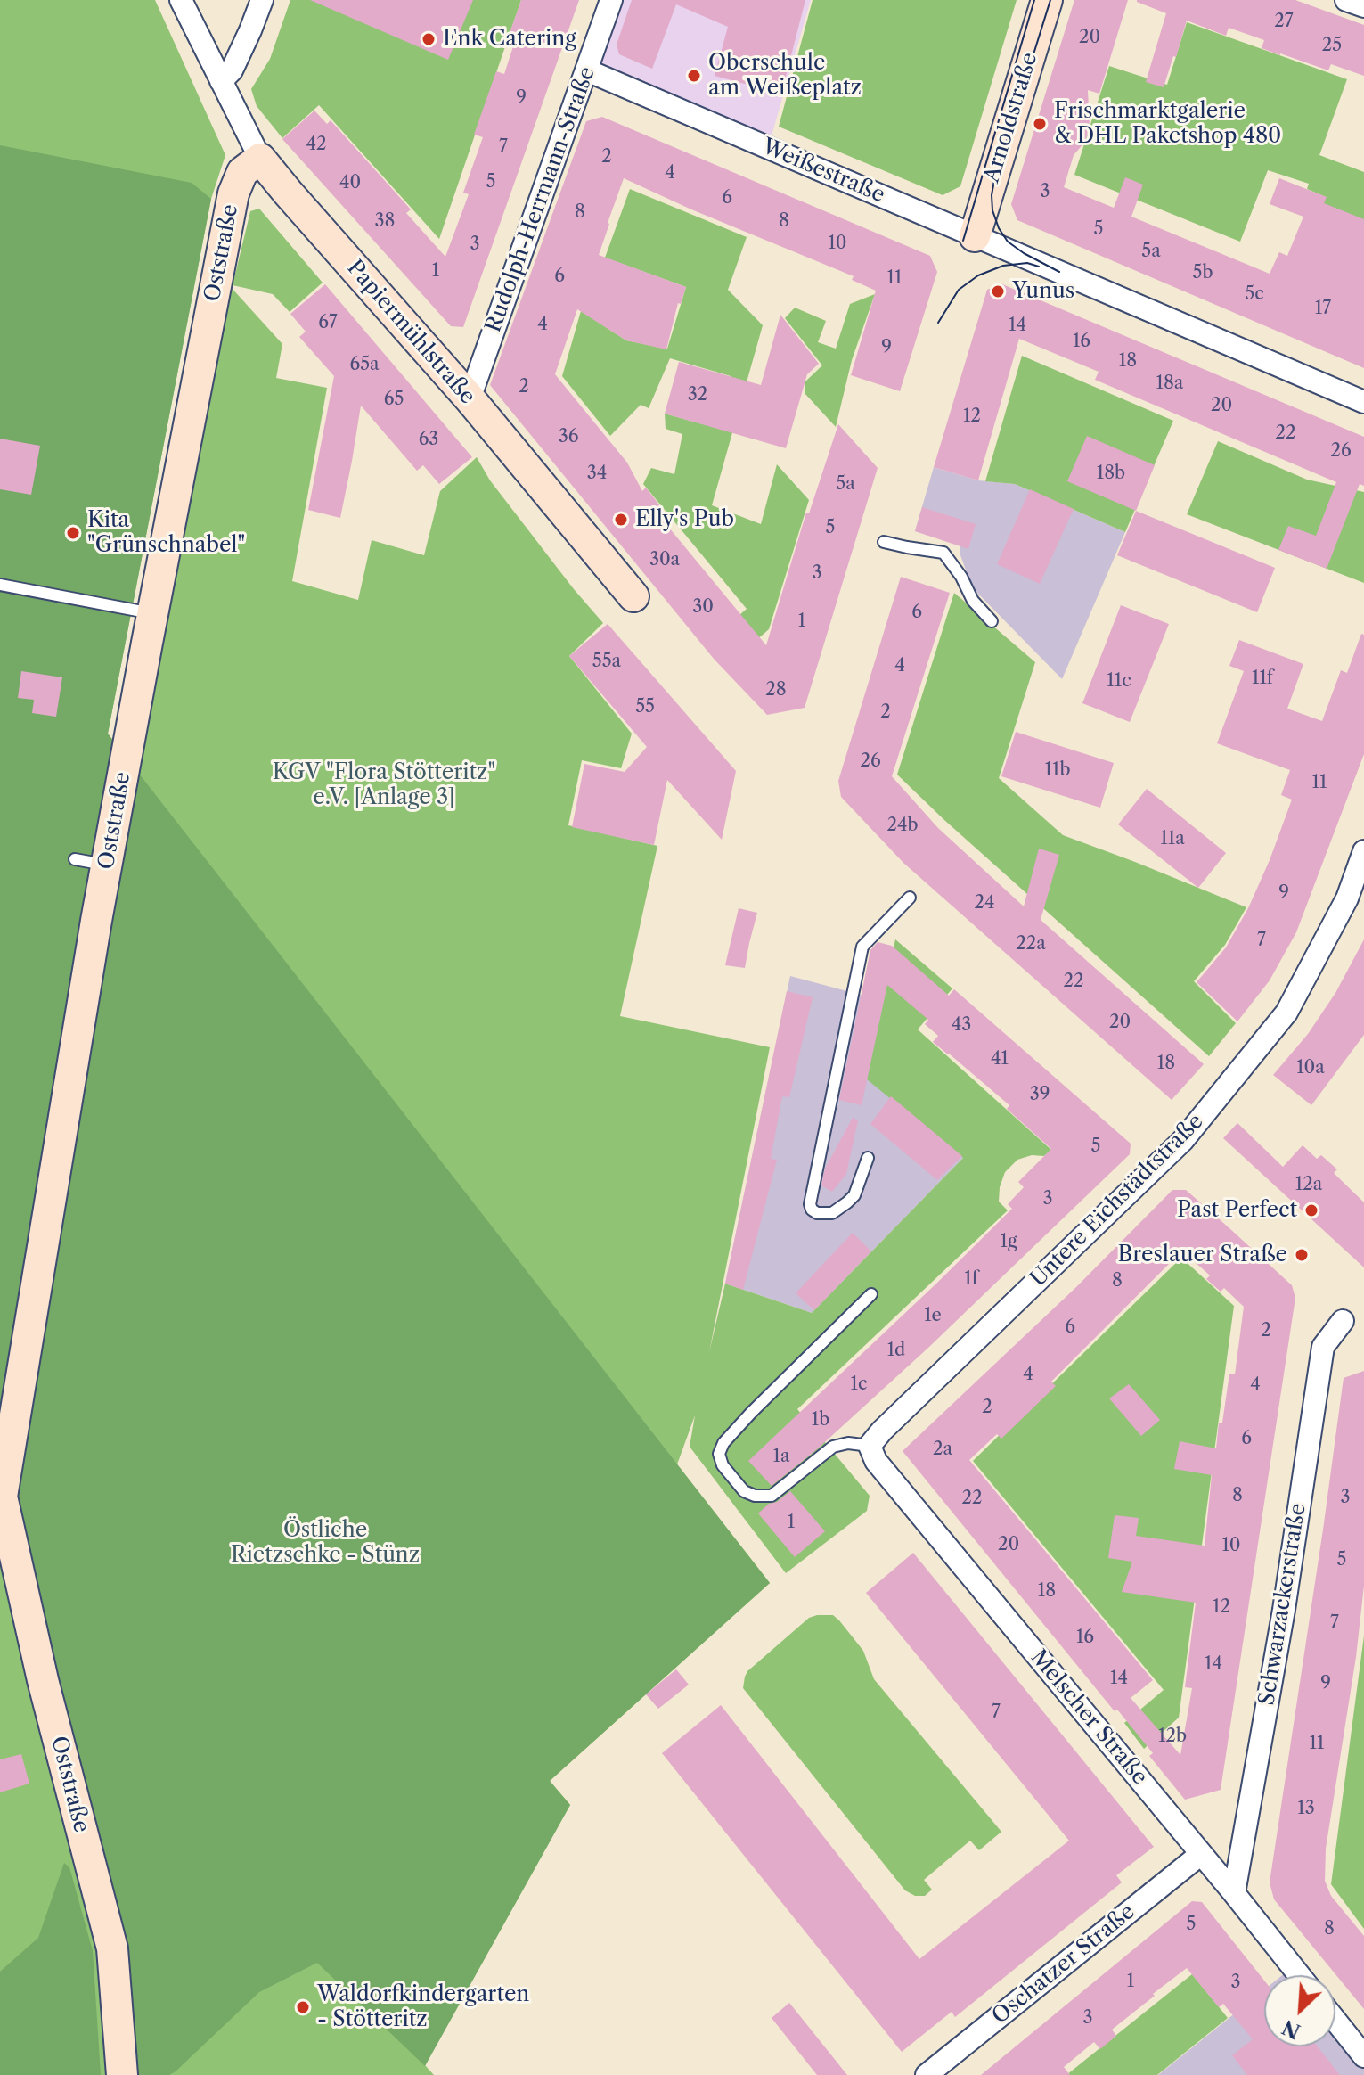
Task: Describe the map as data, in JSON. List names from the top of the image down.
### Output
{
  "streets": {
    "street": [
      "Arnoldstraße",
      "Weißestraße",
      "Rudolph-Herrmann-Straße",
      "Oststraße",
      "Papiermühlstraße",
      "Untere Eichstädtstraße",
      "Schwarzackerstraße",
      "Melscher Straße",
      "Oschatzer Straße"
    ]
  },
  "crossings": [
    ["Arnoldstraße", "Weißestraße"],
    ["Weißestraße", "Rudolph-Herrmann-Straße"],
    ["Rudolph-Herrmann-Straße", "Papiermühlstraße"],
    ["Oststraße", "Papiermühlstraße"],
    ["Untere Eichstädtstraße", "Melscher Straße"],
    ["Schwarzackerstraße", "Melscher Straße"],
    ["Melscher Straße", "Oschatzer Straße"]
  ],
  "parks": ["KGV \"Flora Stötteritz\" e.V. [Anlage 3]", "Östliche Rietzschke - Stünz"],
  "places": [
    "Enk Catering",
    "Oberschule am Weißeplatz",
    "Frischmarktgalerie & DHL Paketshop 480",
    "Yunus",
    "Elly's Pub",
    "Kita \"Grünschnabel\"",
    "Past Perfect",
    "Breslauer Straße",
    "Waldorfkindergarten - Stötteritz"
  ],
  "house_numbers": [
    "27",
    "20",
    "25",
    "9",
    "42",
    "7",
    "2",
    "4",
    "5",
    "40",
    "3",
    "6",
    "8",
    "38",
    "8",
    "5",
    "10",
    "3",
    "5a",
    "1",
    "5b",
    "6",
    "11",
    "5c",
    "17",
    "67",
    "4",
    "14",
    "16",
    "9",
    "18",
    "65a",
    "18a",
    "2",
    "32",
    "65",
    "20",
    "12",
    "22",
    "36",
    "63",
    "26",
    "34",
    "18b",
    "5a",
    "5",
    "30a",
    "3",
    "30",
    "6",
    "1",
    "55a",
    "4",
    "11f",
    "11c",
    "28",
    "55",
    "2",
    "26",
    "11b",
    "11",
    "24b",
    "11a",
    "9",
    "24",
    "7",
    "22a",
    "22",
    "20",
    "43",
    "41",
    "18",
    "10a",
    "39",
    "5",
    "12a",
    "3",
    "1g",
    "1f",
    "8",
    "1e",
    "6",
    "2",
    "1d",
    "4",
    "1c",
    "4",
    "2",
    "1b",
    "6",
    "2a",
    "1a",
    "8",
    "3",
    "22",
    "1",
    "20",
    "10",
    "5",
    "18",
    "12",
    "7",
    "16",
    "14",
    "14",
    "9",
    "7",
    "12b",
    "11",
    "13",
    "5",
    "8",
    "1",
    "3",
    "3"
  ],
  "north": "bottom left"
}
